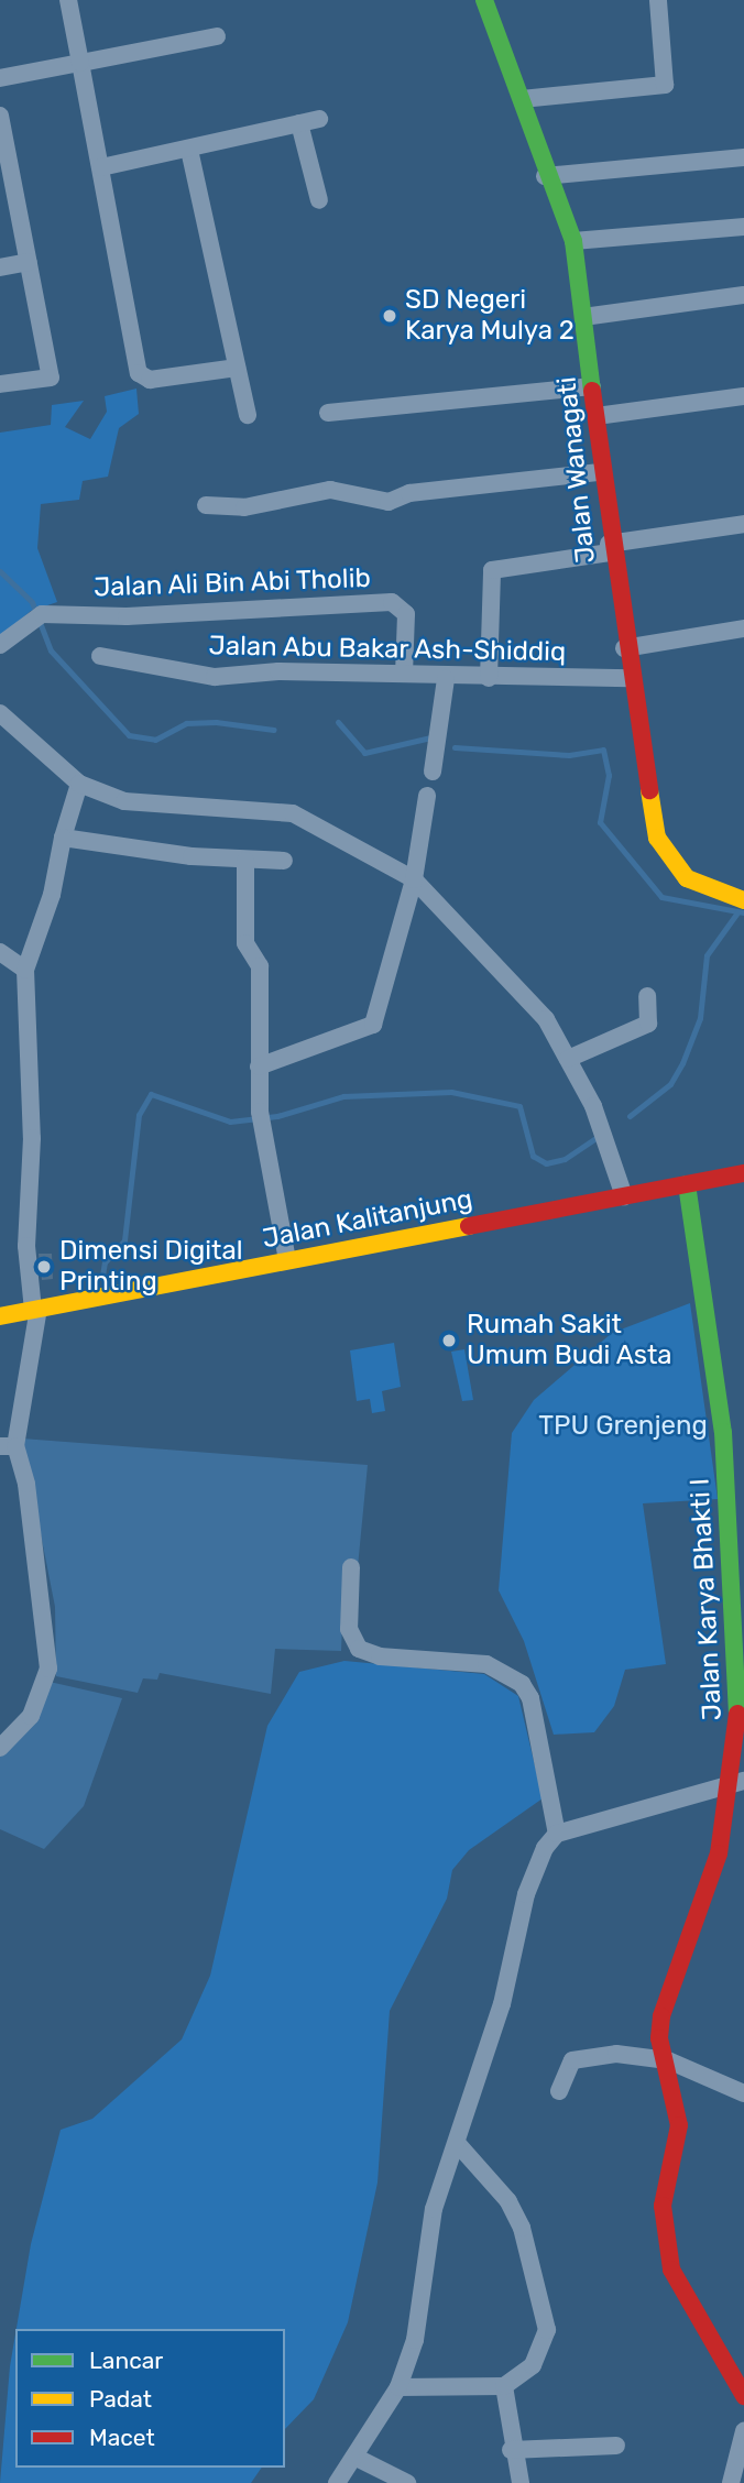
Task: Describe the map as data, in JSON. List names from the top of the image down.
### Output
{
  "streets": {
    "street": [
      "Jalan Wanagati",
      "Jalan Ali Bin Abi Tholib",
      "Jalan Abu Bakar Ash-Shiddiq",
      "Jalan Kalitanjung",
      "Jalan Karya Bhakti I"
    ]
  },
  "crossings": [
    ["Jalan Wanagati", "Jalan Abu Bakar Ash-Shiddiq"],
    ["Jalan Ali Bin Abi Tholib", "Jalan Abu Bakar Ash-Shiddiq"],
    ["Jalan Kalitanjung", "Jalan Karya Bhakti I"]
  ],
  "parks": ["TPU Grenjeng"],
  "places": ["SD Negeri Karya Mulya 2", "Dimensi Digital Printing", "Rumah Sakit Umum Budi Asta"],
  "legend": ["Lancar", "Padat", "Macet"]
}
